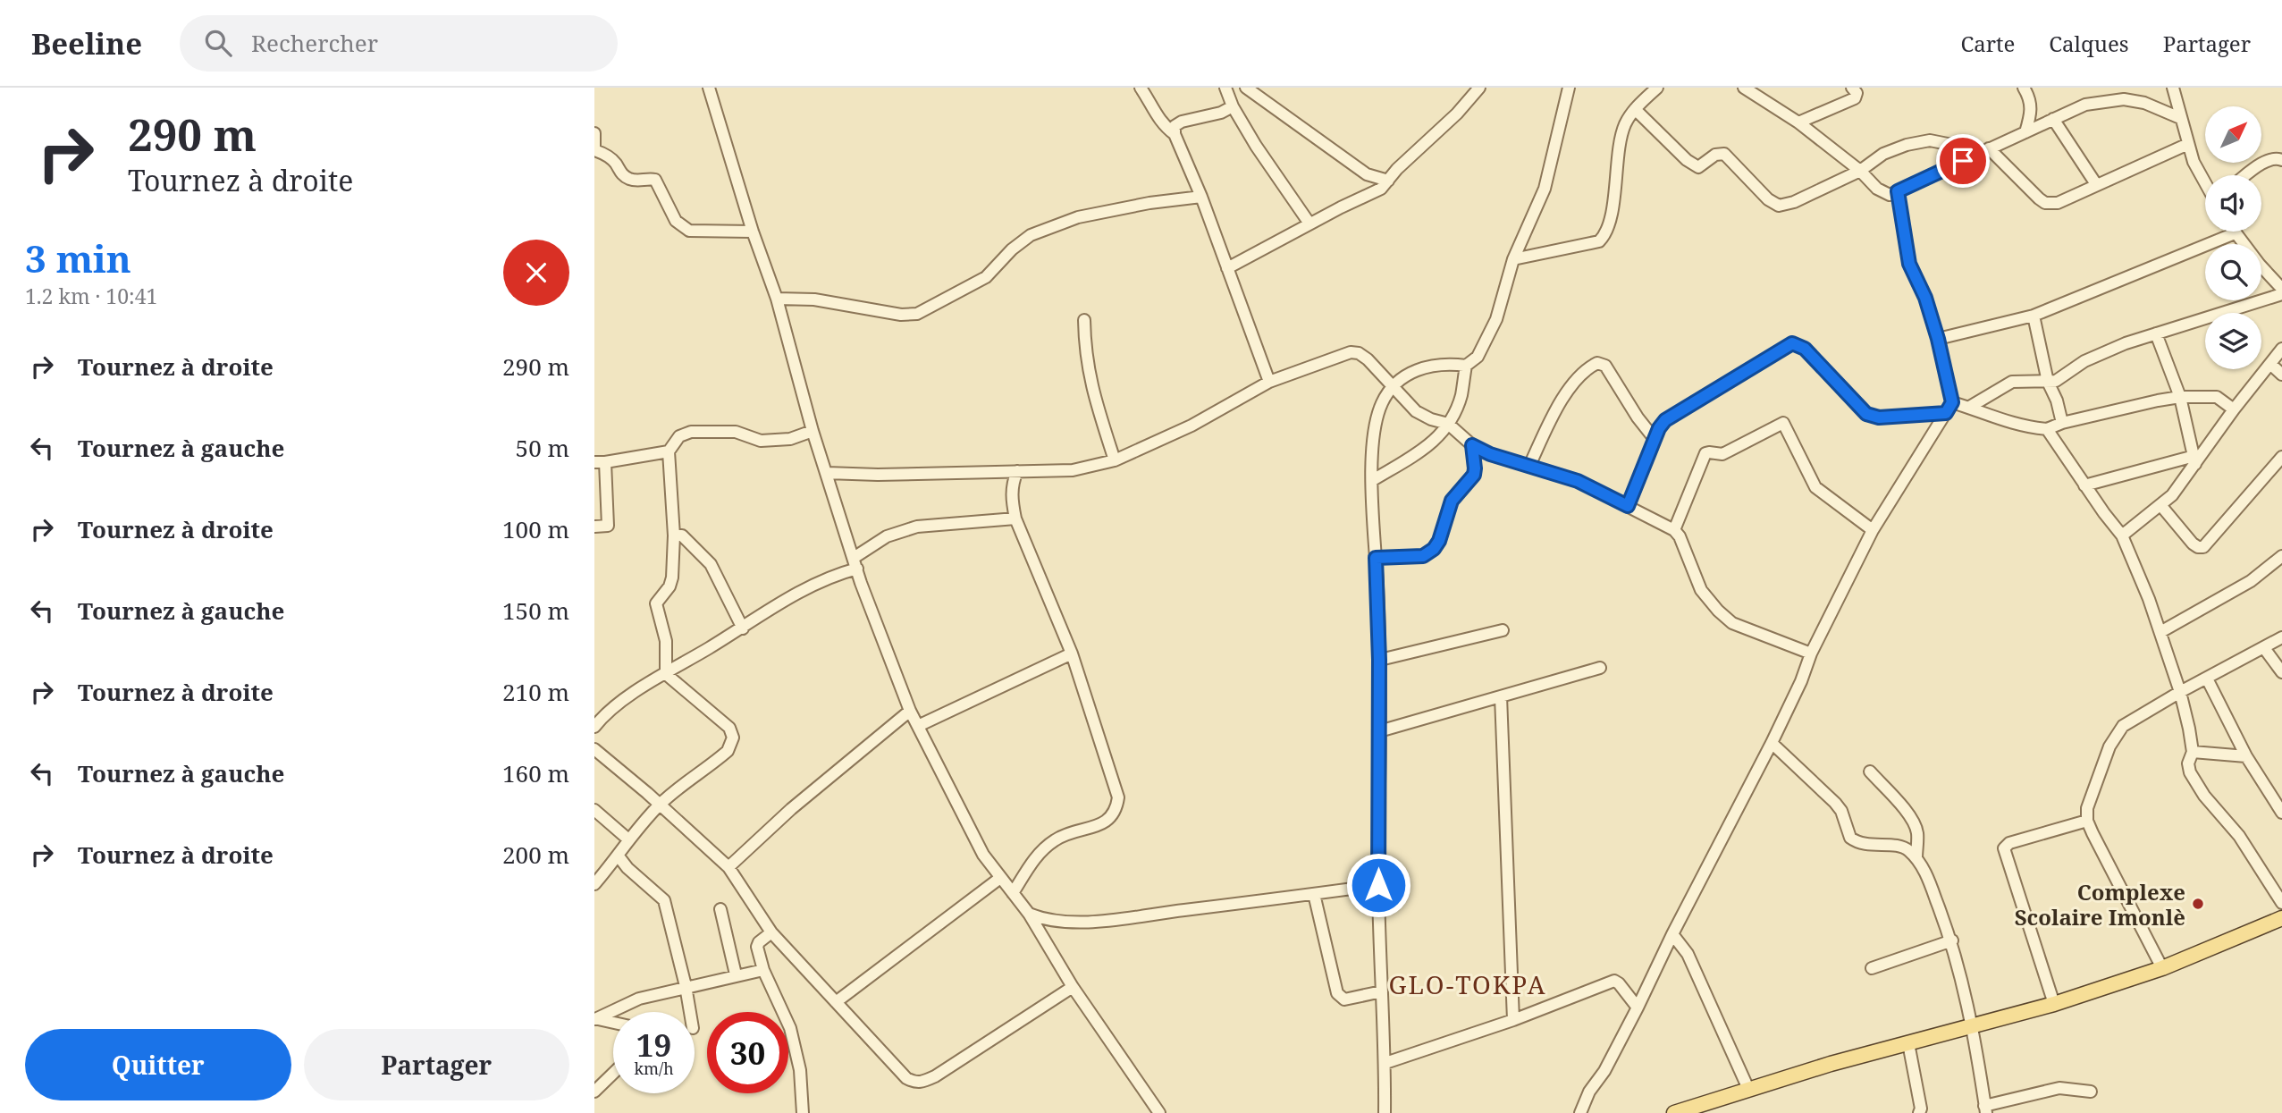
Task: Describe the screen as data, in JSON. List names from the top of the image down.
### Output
{
  "districts": ["GLO-TOKPA"],
  "places": ["Complexe Scolaire Imonlè"],
  "north": "top right",
  "page": {
    "header": "Beeline",
    "search": "Rechercher",
    "nav": ["Carte", "Calques", "Partager"],
    "turn": ["290 m", "Tournez à droite"],
    "heading": ["3 min", "1.2 km · 10:41"],
    "list": [
      {
        "name": "Tournez à droite",
        "value": "290 m"
      },
      {
        "name": "Tournez à gauche",
        "value": "50 m"
      },
      {
        "name": "Tournez à droite",
        "value": "100 m"
      },
      {
        "name": "Tournez à gauche",
        "value": "150 m"
      },
      {
        "name": "Tournez à droite",
        "value": "210 m"
      },
      {
        "name": "Tournez à gauche",
        "value": "160 m"
      },
      {
        "name": "Tournez à droite",
        "value": "200 m"
      }
    ],
    "speed": "19 km/h",
    "limit": "30",
    "buttons": ["Quitter", "Partager"]
  }
}
